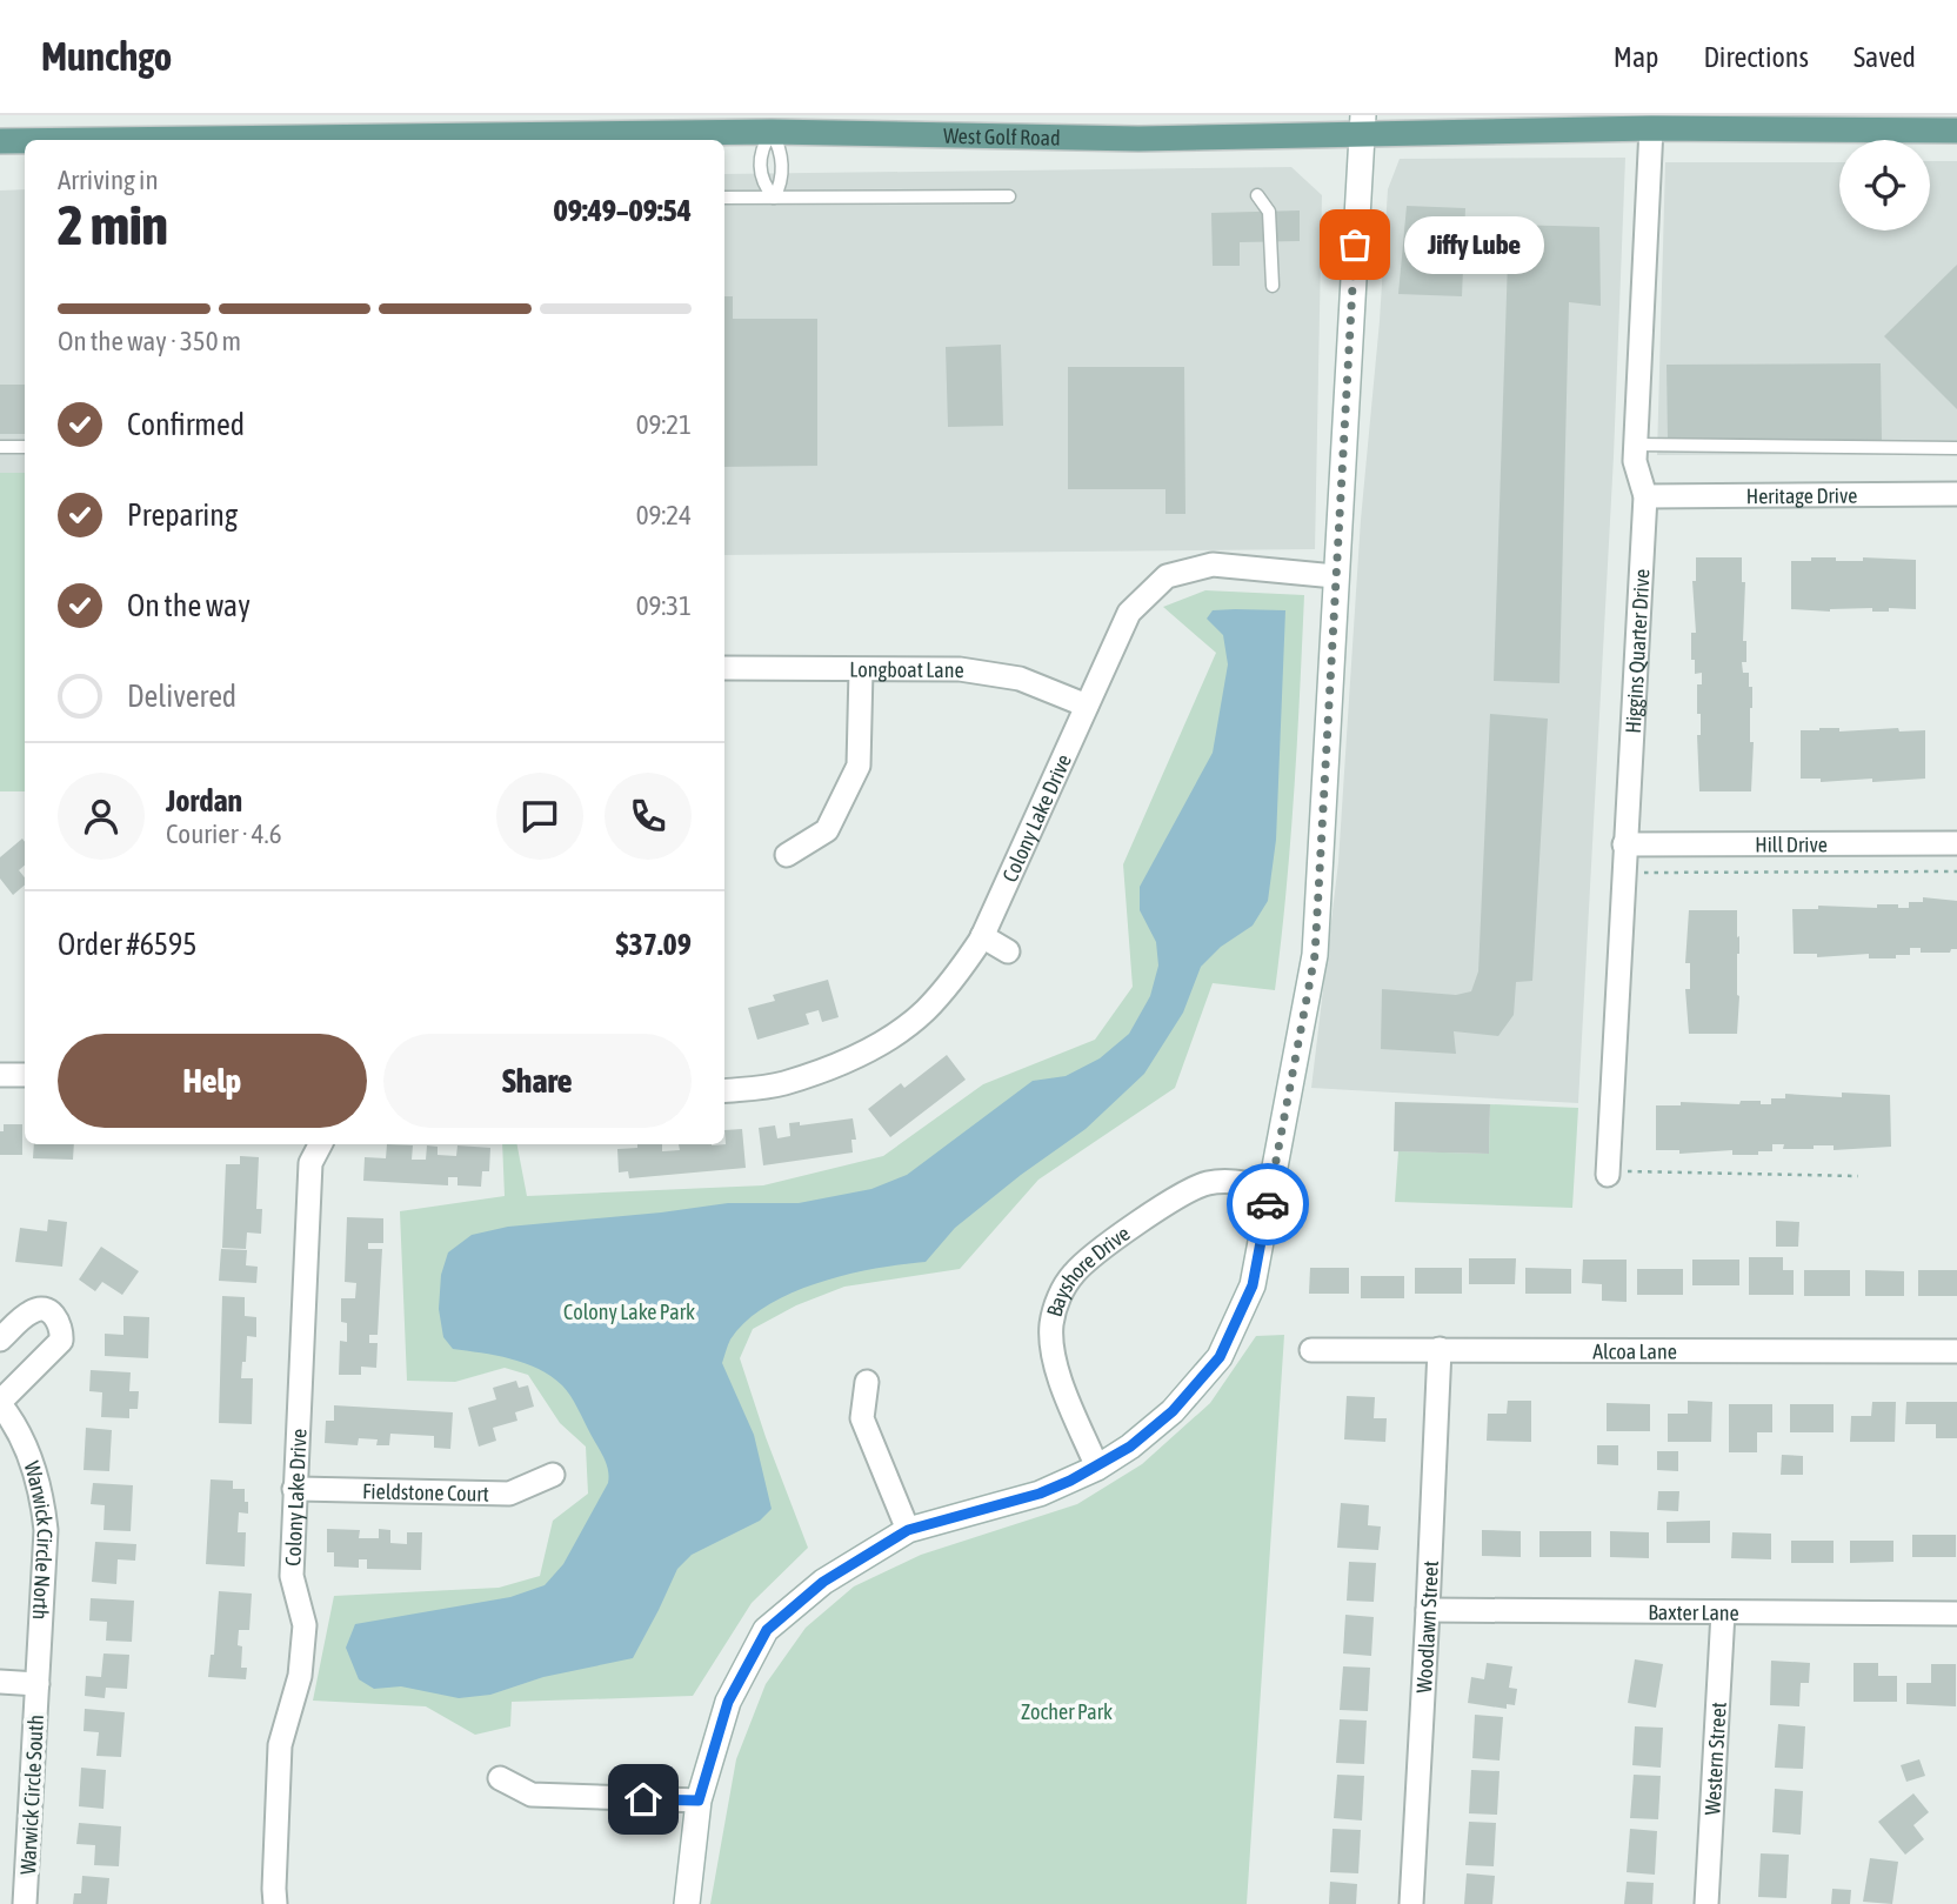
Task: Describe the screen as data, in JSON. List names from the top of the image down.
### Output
{
  "streets": {
    "main road": ["West Golf Road"],
    "street": [
      "Heritage Drive",
      "Higgins Quarter Drive",
      "Longboat Lane",
      "Colony Lake Drive",
      "Hill Drive",
      "Bayshore Drive",
      "Alcoa Lane",
      "Fieldstone Court",
      "Warwick Circle North",
      "Baxter Lane",
      "Woodlawn Street",
      "Western Street",
      "Warwick Circle South"
    ]
  },
  "crossings": [
    ["West Golf Road", "Higgins Quarter Drive"],
    ["Heritage Drive", "Higgins Quarter Drive"],
    ["Higgins Quarter Drive", "Hill Drive"],
    ["Longboat Lane", "Colony Lake Drive"],
    ["Colony Lake Drive", "Fieldstone Court"],
    ["Alcoa Lane", "Woodlawn Street"],
    ["Warwick Circle North", "Warwick Circle South"],
    ["Baxter Lane", "Woodlawn Street"],
    ["Baxter Lane", "Western Street"]
  ],
  "parks": ["Colony Lake Park", "Zocher Park"],
  "places": ["Jiffy Lube"],
  "page": {
    "header": "Munchgo",
    "nav": ["Map", "Directions", "Saved"],
    "heading": ["2 min", "Arriving in", "09:49–09:54"],
    "panel": [
      "Jordan",
      "Courier · 4.6",
      "Order #6595",
      "$37.09"
    ],
    "bubble": "Jiffy Lube",
    "bar": "On the way · 350 m",
    "list": [
      ["Confirmed", "09:21"],
      ["Preparing", "09:24"],
      ["On the way", "09:31"],
      "Delivered"
    ],
    "buttons": ["Help", "Share"]
  }
}
